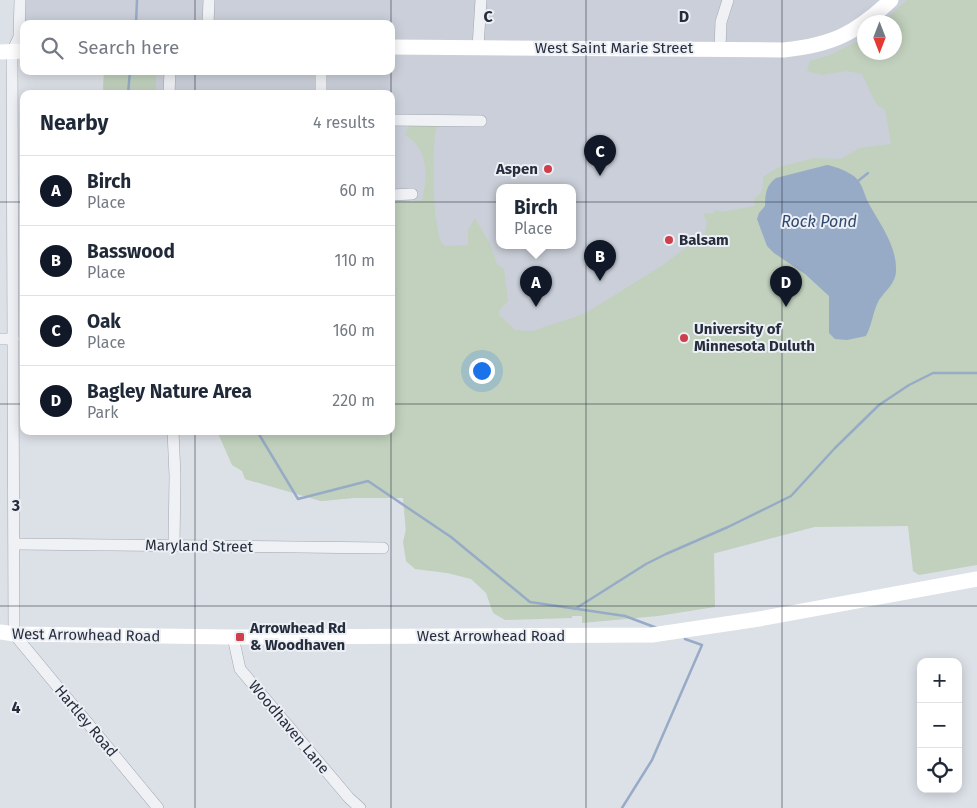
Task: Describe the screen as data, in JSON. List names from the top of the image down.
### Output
{
  "streets": {
    "street": [
      "West Saint Marie Street",
      "Maryland Street",
      "West Arrowhead Road",
      "Hartley Road",
      "Woodhaven Lane"
    ]
  },
  "crossings": [
    ["West Arrowhead Road", "Hartley Road"],
    ["West Arrowhead Road", "Woodhaven Lane"]
  ],
  "water": ["Rock Pond"],
  "places": {
    "other": ["Aspen", "Balsam", "University of Minnesota Duluth"],
    "transit": ["Arrowhead Rd & Woodhaven"]
  },
  "north": "bottom",
  "page": {
    "search": "Search here",
    "heading": ["Nearby", "4 results"],
    "pins": [
      "C",
      "B",
      "A",
      "D"
    ],
    "list": [
      {
        "mark": "A",
        "name": "Birch",
        "note": "Place",
        "value": "60 m"
      },
      {
        "mark": "B",
        "name": "Basswood",
        "note": "Place",
        "value": "110 m"
      },
      {
        "mark": "C",
        "name": "Oak",
        "note": "Place",
        "value": "160 m"
      },
      {
        "mark": "D",
        "name": "Bagley Nature Area",
        "note": "Park",
        "value": "220 m"
      }
    ],
    "popup": ["Birch", "Place"],
    "map_buttons": ["+", "−"]
  },
  "grid": {
    "columns": ["C", "D"],
    "rows": ["3", "4"]
  }
}
